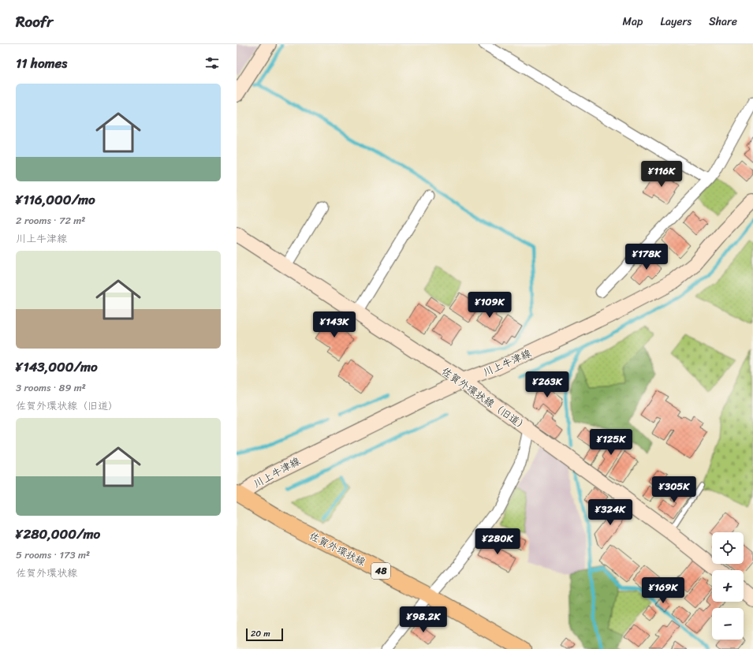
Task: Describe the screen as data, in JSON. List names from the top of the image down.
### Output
{
  "streets": {
    "main road": ["佐賀外環状線", "48"],
    "street": ["川上牛津線", "佐賀外環状線（旧道）"]
  },
  "crossings": [
    ["川上牛津線", "佐賀外環状線（旧道）"],
    ["川上牛津線", "佐賀外環状線"]
  ],
  "scale_bar": "20 m",
  "page": {
    "header": "Roofr",
    "nav": ["Map", "Layers", "Share"],
    "heading": "11 homes",
    "list": [
      {
        "name": "¥116,000/mo",
        "note": "2 rooms · 72 m² · 川上牛津線"
      },
      {
        "name": "¥143,000/mo",
        "note": "3 rooms · 89 m² · 佐賀外環状線（旧道）"
      },
      {
        "name": "¥280,000/mo",
        "note": "5 rooms · 173 m² · 佐賀外環状線"
      }
    ],
    "price": [
      "¥116K",
      "¥178K",
      "¥109K",
      "¥143K",
      "¥263K",
      "¥125K",
      "¥305K",
      "¥324K",
      "¥280K",
      "¥169K",
      "¥98.2K"
    ],
    "map_buttons": ["+", "−"],
    "scale": "20 m"
  }
}
